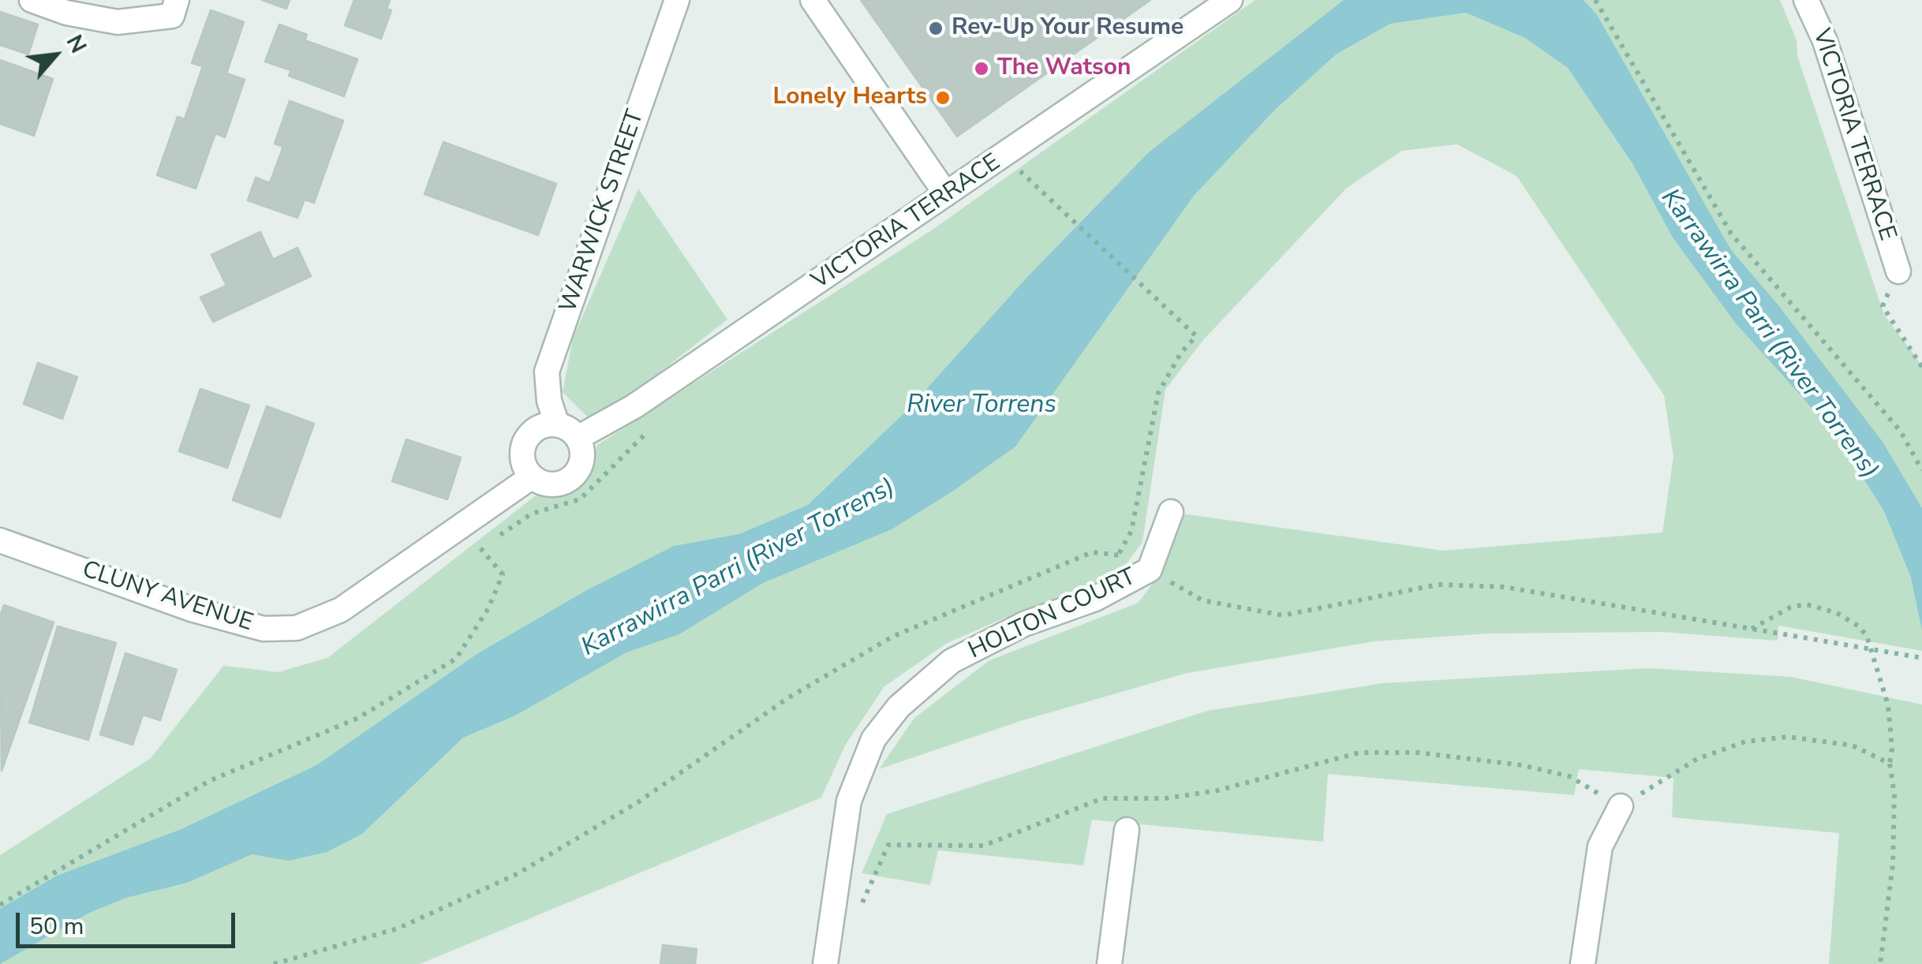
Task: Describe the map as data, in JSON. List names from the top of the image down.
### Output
{
  "streets": {
    "street": [
      "VICTORIA TERRACE",
      "WARWICK STREET",
      "CLUNY AVENUE",
      "HOLTON COURT"
    ]
  },
  "crossings": [
    ["VICTORIA TERRACE", "WARWICK STREET"],
    ["VICTORIA TERRACE", "CLUNY AVENUE"],
    ["WARWICK STREET", "CLUNY AVENUE"]
  ],
  "water": ["Karrawirra Parri (River Torrens)", "River Torrens"],
  "places": ["Rev-Up Your Resume", "The Watson", "Lonely Hearts"],
  "scale_bar": "50 m",
  "north": "top right"
}
